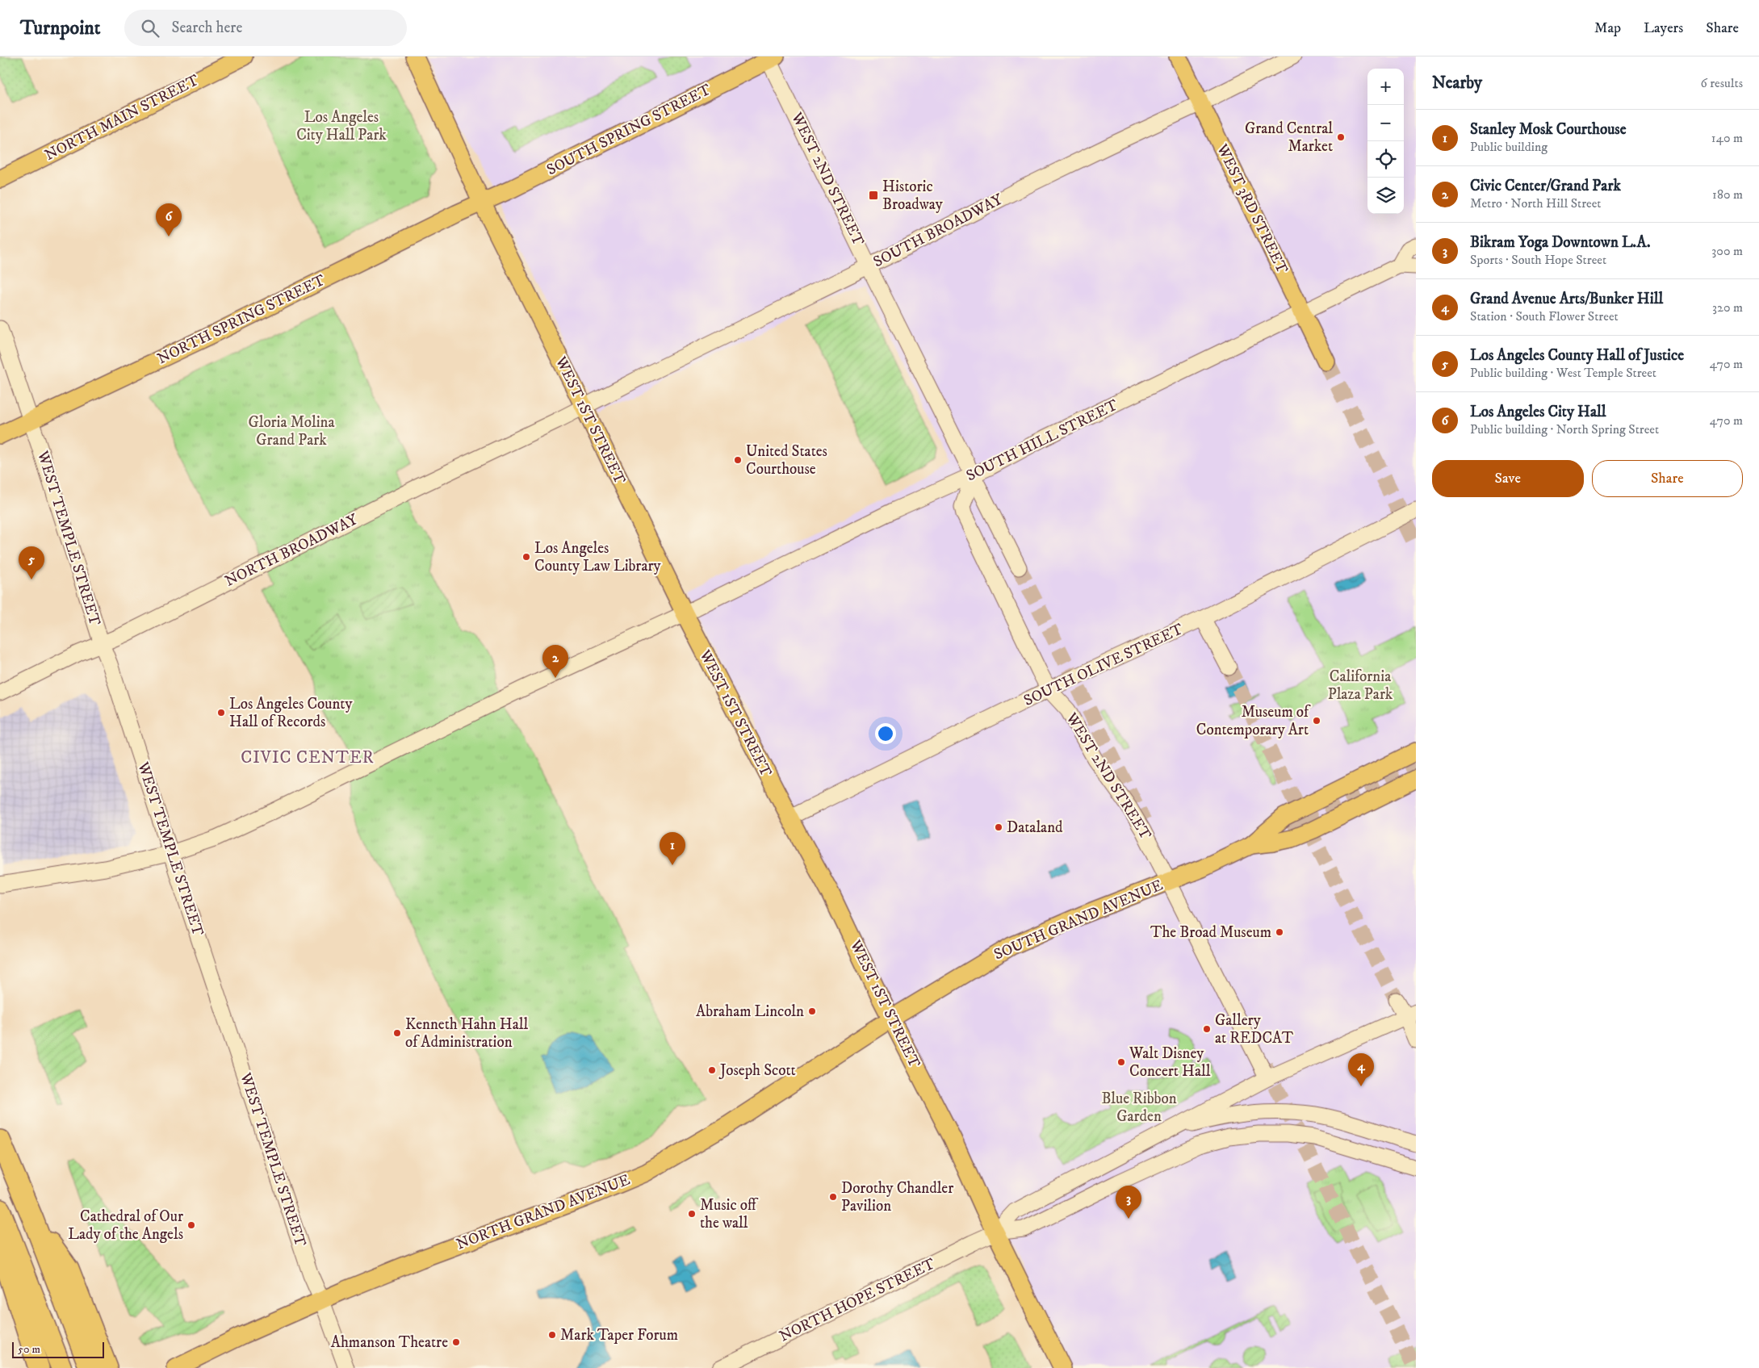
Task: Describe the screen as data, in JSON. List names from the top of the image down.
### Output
{
  "streets": {
    "main road": [
      "NORTH MAIN STREET",
      "SOUTH SPRING STREET",
      "WEST 2ND STREET",
      "WEST 3RD STREET",
      "SOUTH BROADWAY",
      "NORTH SPRING STREET",
      "WEST 1ST STREET",
      "SOUTH HILL STREET",
      "WEST TEMPLE STREET",
      "NORTH BROADWAY",
      "SOUTH OLIVE STREET",
      "SOUTH GRAND AVENUE",
      "NORTH GRAND AVENUE",
      "NORTH HOPE STREET"
    ]
  },
  "crossings": [
    ["SOUTH SPRING STREET", "WEST 2ND STREET"],
    ["SOUTH SPRING STREET", "NORTH SPRING STREET"],
    ["SOUTH SPRING STREET", "WEST 1ST STREET"],
    ["WEST 2ND STREET", "SOUTH BROADWAY"],
    ["WEST 2ND STREET", "SOUTH HILL STREET"],
    ["WEST 2ND STREET", "SOUTH OLIVE STREET"],
    ["WEST 2ND STREET", "SOUTH GRAND AVENUE"],
    ["WEST 3RD STREET", "SOUTH BROADWAY"],
    ["WEST 3RD STREET", "SOUTH HILL STREET"],
    ["SOUTH BROADWAY", "WEST 1ST STREET"],
    ["SOUTH BROADWAY", "NORTH BROADWAY"],
    ["NORTH SPRING STREET", "WEST 1ST STREET"],
    ["NORTH SPRING STREET", "WEST TEMPLE STREET"],
    ["WEST 1ST STREET", "SOUTH HILL STREET"],
    ["WEST 1ST STREET", "NORTH BROADWAY"],
    ["WEST 1ST STREET", "SOUTH OLIVE STREET"],
    ["WEST 1ST STREET", "SOUTH GRAND AVENUE"],
    ["WEST 1ST STREET", "NORTH GRAND AVENUE"],
    ["WEST 1ST STREET", "NORTH HOPE STREET"],
    ["SOUTH HILL STREET", "WEST TEMPLE STREET"],
    ["WEST TEMPLE STREET", "NORTH BROADWAY"],
    ["WEST TEMPLE STREET", "NORTH GRAND AVENUE"],
    ["SOUTH GRAND AVENUE", "NORTH GRAND AVENUE"]
  ],
  "districts": ["CIVIC CENTER"],
  "parks": [
    "Los Angeles City Hall Park",
    "Gloria Molina Grand Park",
    "California Plaza Park",
    "Blue Ribbon Garden"
  ],
  "places": {
    "other": [
      "Grand Central Market",
      "United States Courthouse",
      "Los Angeles County Law Library",
      "Los Angeles County Hall of Records",
      "Museum of Contemporary Art",
      "Dataland",
      "The Broad Museum",
      "Abraham Lincoln",
      "Gallery at REDCAT",
      "Kenneth Hahn Hall of Administration",
      "Walt Disney Concert Hall",
      "Joseph Scott",
      "Dorothy Chandler Pavilion",
      "Music off the wall",
      "Cathedral of Our Lady of the Angels",
      "Mark Taper Forum",
      "Ahmanson Theatre"
    ],
    "transit": ["Historic Broadway"]
  },
  "scale_bar": "50 m",
  "page": {
    "header": "Turnpoint",
    "search": "Search here",
    "nav": ["Map", "Layers", "Share"],
    "heading": ["Nearby", "6 results"],
    "map_buttons": ["+", "−"],
    "list": [
      {
        "mark": "1",
        "name": "Stanley Mosk Courthouse",
        "note": "Public building",
        "value": "140 m"
      },
      {
        "mark": "2",
        "name": "Civic Center/Grand Park",
        "note": "Metro · North Hill Street",
        "value": "180 m"
      },
      {
        "mark": "3",
        "name": "Bikram Yoga Downtown L.A.",
        "note": "Sports · South Hope Street",
        "value": "300 m"
      },
      {
        "mark": "4",
        "name": "Grand Avenue Arts/Bunker Hill",
        "note": "Station · South Flower Street",
        "value": "320 m"
      },
      {
        "mark": "5",
        "name": "Los Angeles County Hall of Justice",
        "note": "Public building · West Temple Street",
        "value": "470 m"
      },
      {
        "mark": "6",
        "name": "Los Angeles City Hall",
        "note": "Public building · North Spring Street",
        "value": "470 m"
      }
    ],
    "pins": [
      "6",
      "5",
      "2",
      "1",
      "4",
      "3"
    ],
    "buttons": ["Save", "Share"],
    "scale": "50 m"
  }
}
